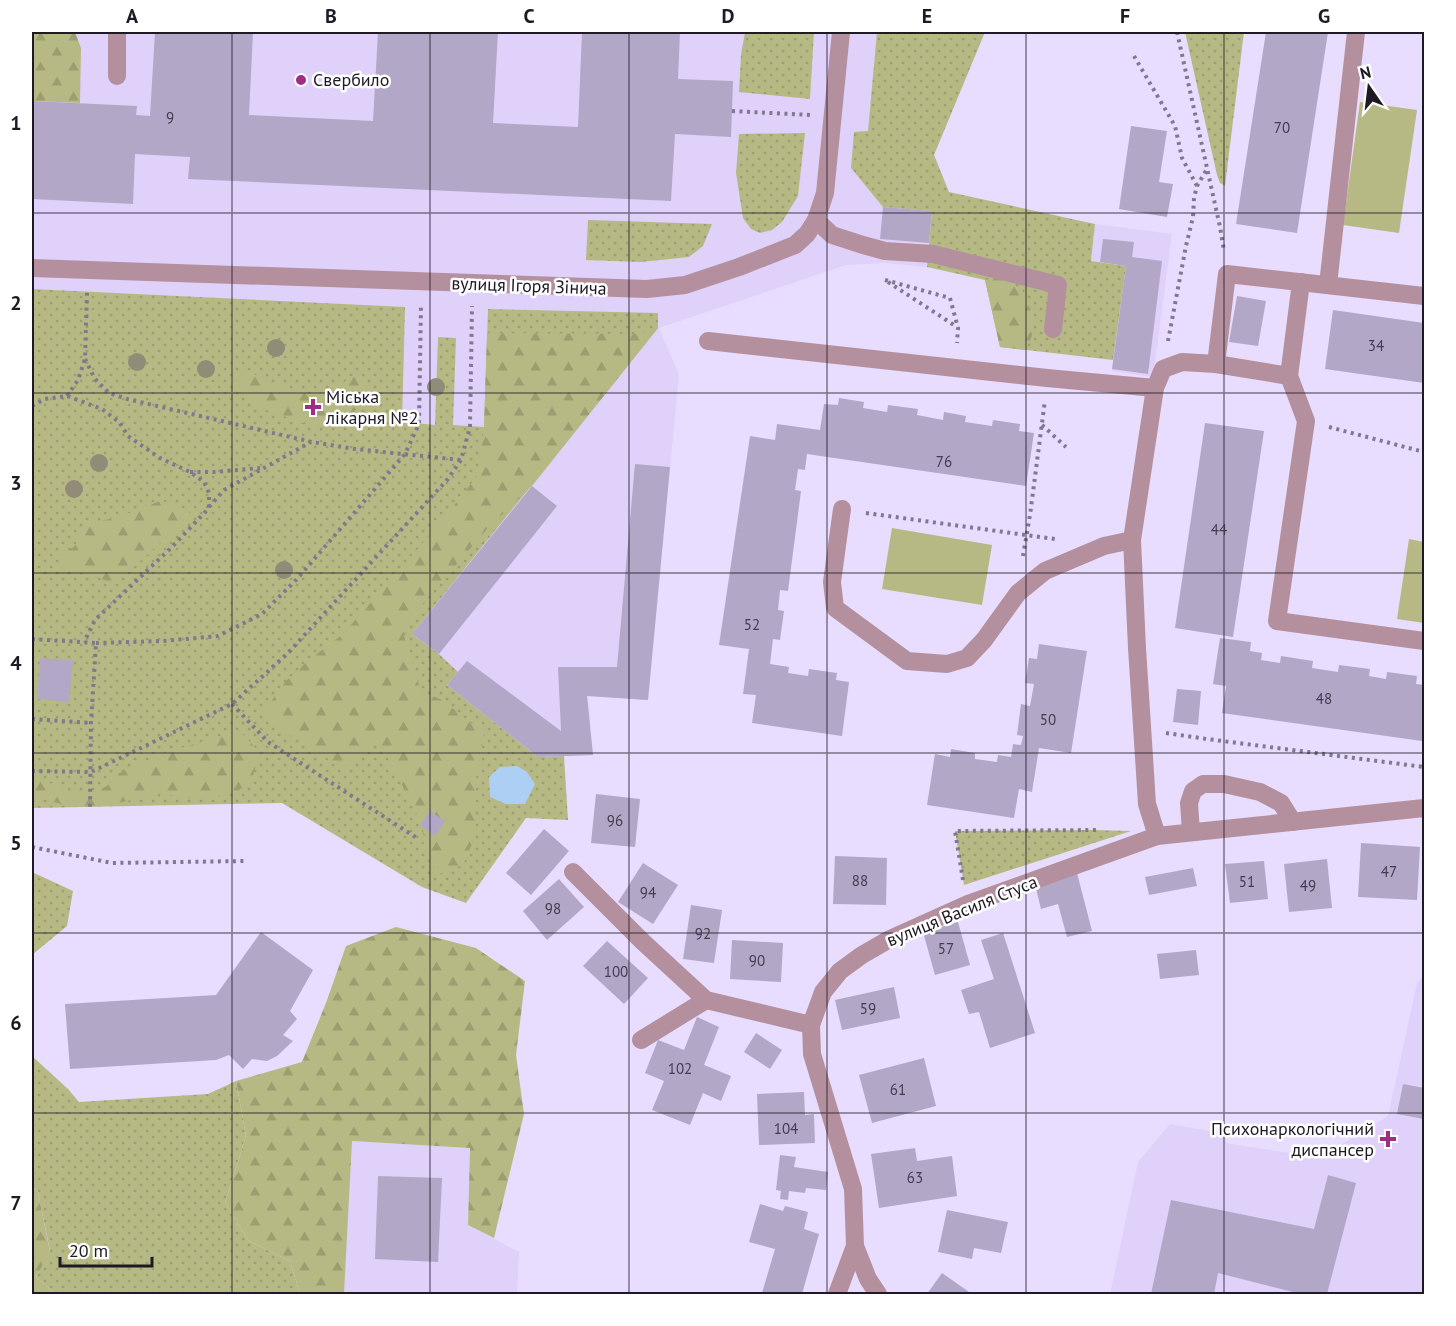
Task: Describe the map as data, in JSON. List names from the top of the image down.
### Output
{
  "streets": {
    "street": ["вулиця Ігоря Зінича", "вулиця Василя Стуса"]
  },
  "places": {
    "other": ["Свербило"],
    "health": ["Міська лікарня №2", "Психонаркологічний диспансер"]
  },
  "house_numbers": [
    "9",
    "70",
    "34",
    "76",
    "44",
    "52",
    "48",
    "50",
    "96",
    "47",
    "88",
    "51",
    "49",
    "94",
    "98",
    "92",
    "57",
    "90",
    "100",
    "59",
    "102",
    "61",
    "104",
    "63"
  ],
  "scale_bar": "20 m",
  "north": "top",
  "grid": {
    "columns": [
      "A",
      "B",
      "C",
      "D",
      "E",
      "F",
      "G"
    ],
    "rows": [
      "1",
      "2",
      "3",
      "4",
      "5",
      "6",
      "7"
    ]
  }
}
